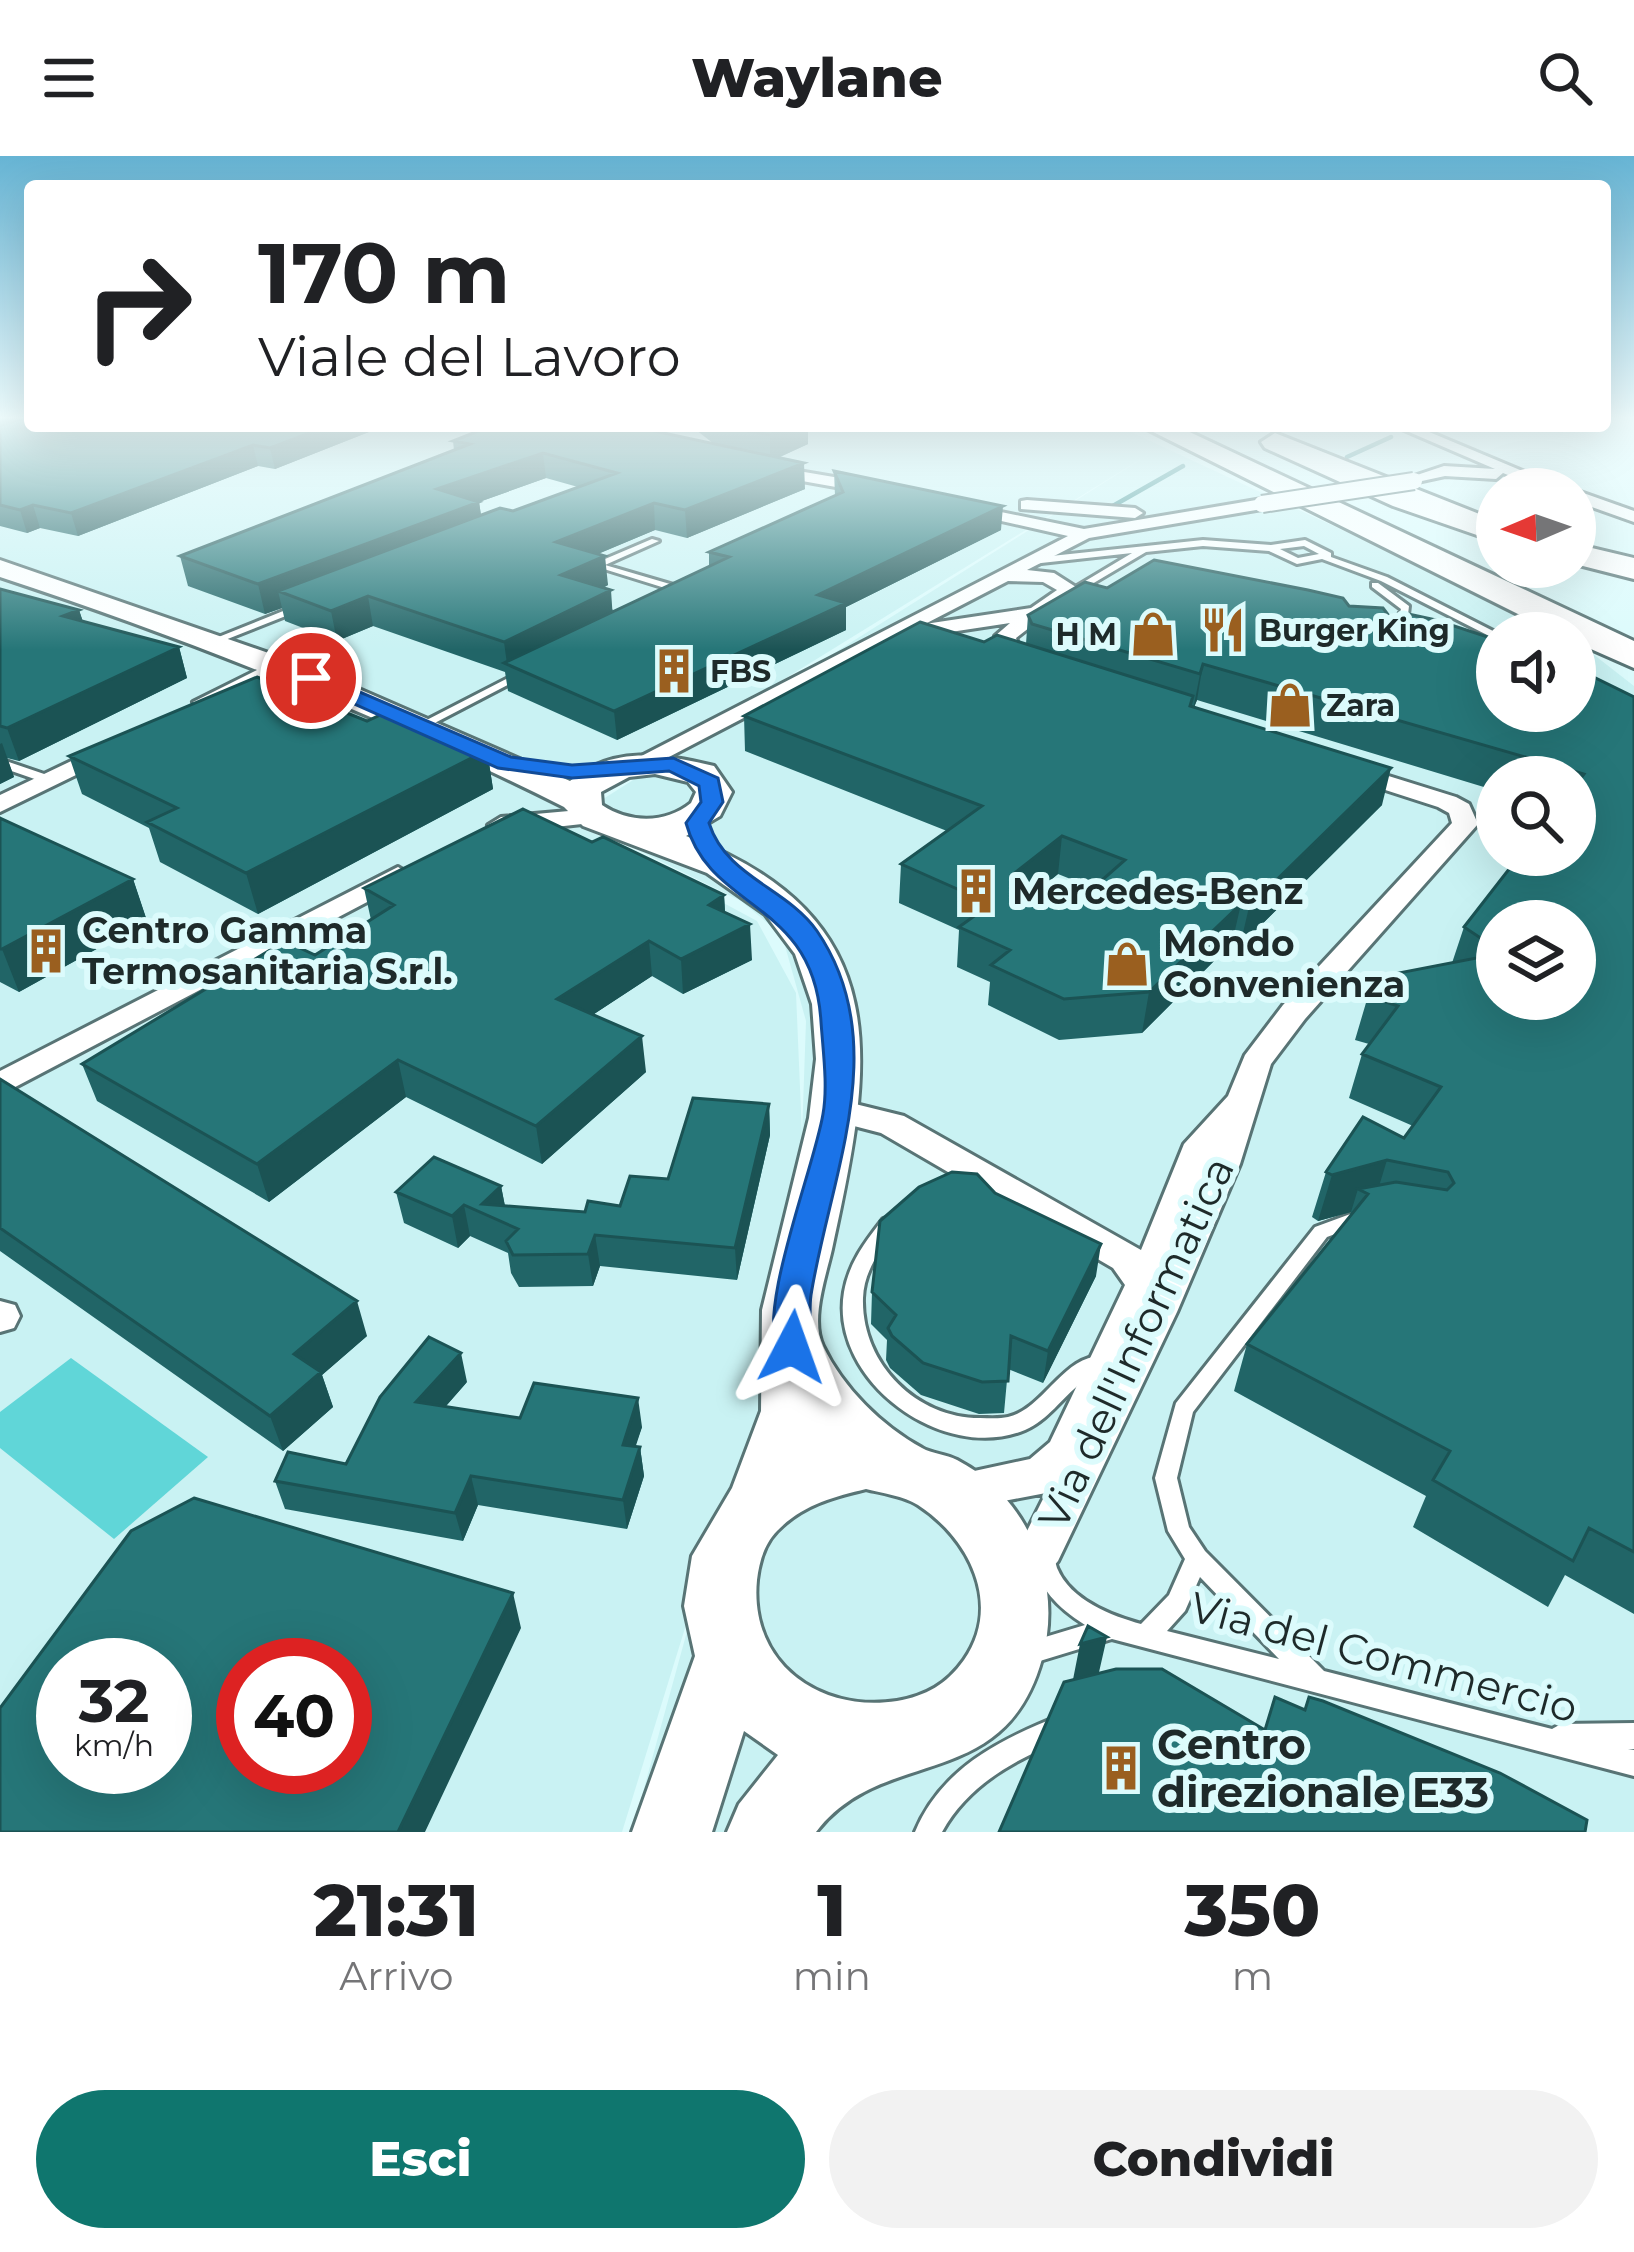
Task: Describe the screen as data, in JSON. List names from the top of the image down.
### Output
{
  "streets": {
    "street": ["Via dell'Informatica"],
    "lane": ["Via del Commercio"]
  },
  "crossings": [
    ["Via dell'Informatica", "Via del Commercio"]
  ],
  "places": {
    "restaurant": ["Burger King"],
    "shop": ["H M", "Zara", "Mondo Convenienza"],
    "building": [
      "FBS",
      "Mercedes-Benz",
      "Centro Gamma Termosanitaria S.r.l.",
      "Centro direzionale E33"
    ]
  },
  "north": "left",
  "page": {
    "header": "Waylane",
    "turn": ["170 m", "Viale del Lavoro"],
    "speed": "32 km/h",
    "limit": "40",
    "eta": [
      "21:31",
      "Arrivo",
      "1",
      "min",
      "350",
      "m"
    ],
    "buttons": ["Esci", "Condividi"]
  }
}
